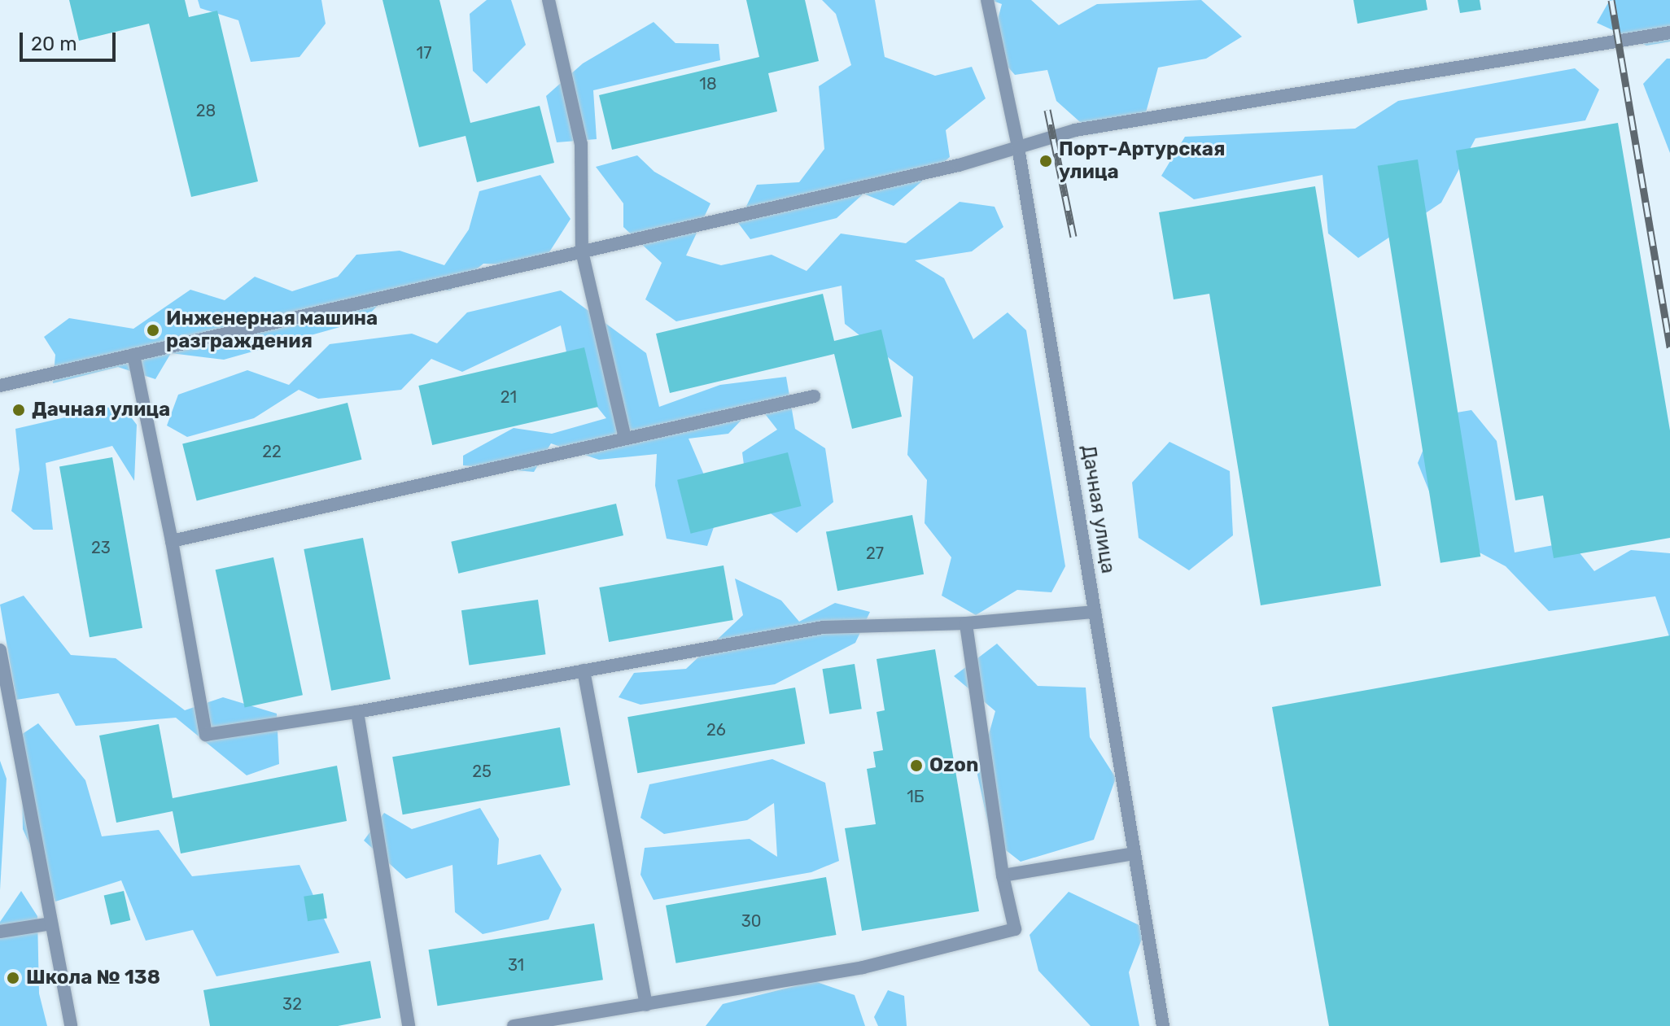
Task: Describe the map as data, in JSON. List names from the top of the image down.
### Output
{
  "streets": {
    "street": ["Дачная улица"]
  },
  "places": [
    "Порт-Артурская улица",
    "Инженерная машина разграждения",
    "Дачная улица",
    "Ozon",
    "Школа № 138"
  ],
  "house_numbers": [
    "17",
    "18",
    "28",
    "21",
    "22",
    "23",
    "27",
    "26",
    "25",
    "1Б",
    "30",
    "31",
    "32"
  ],
  "scale_bar": "20 m"
}
